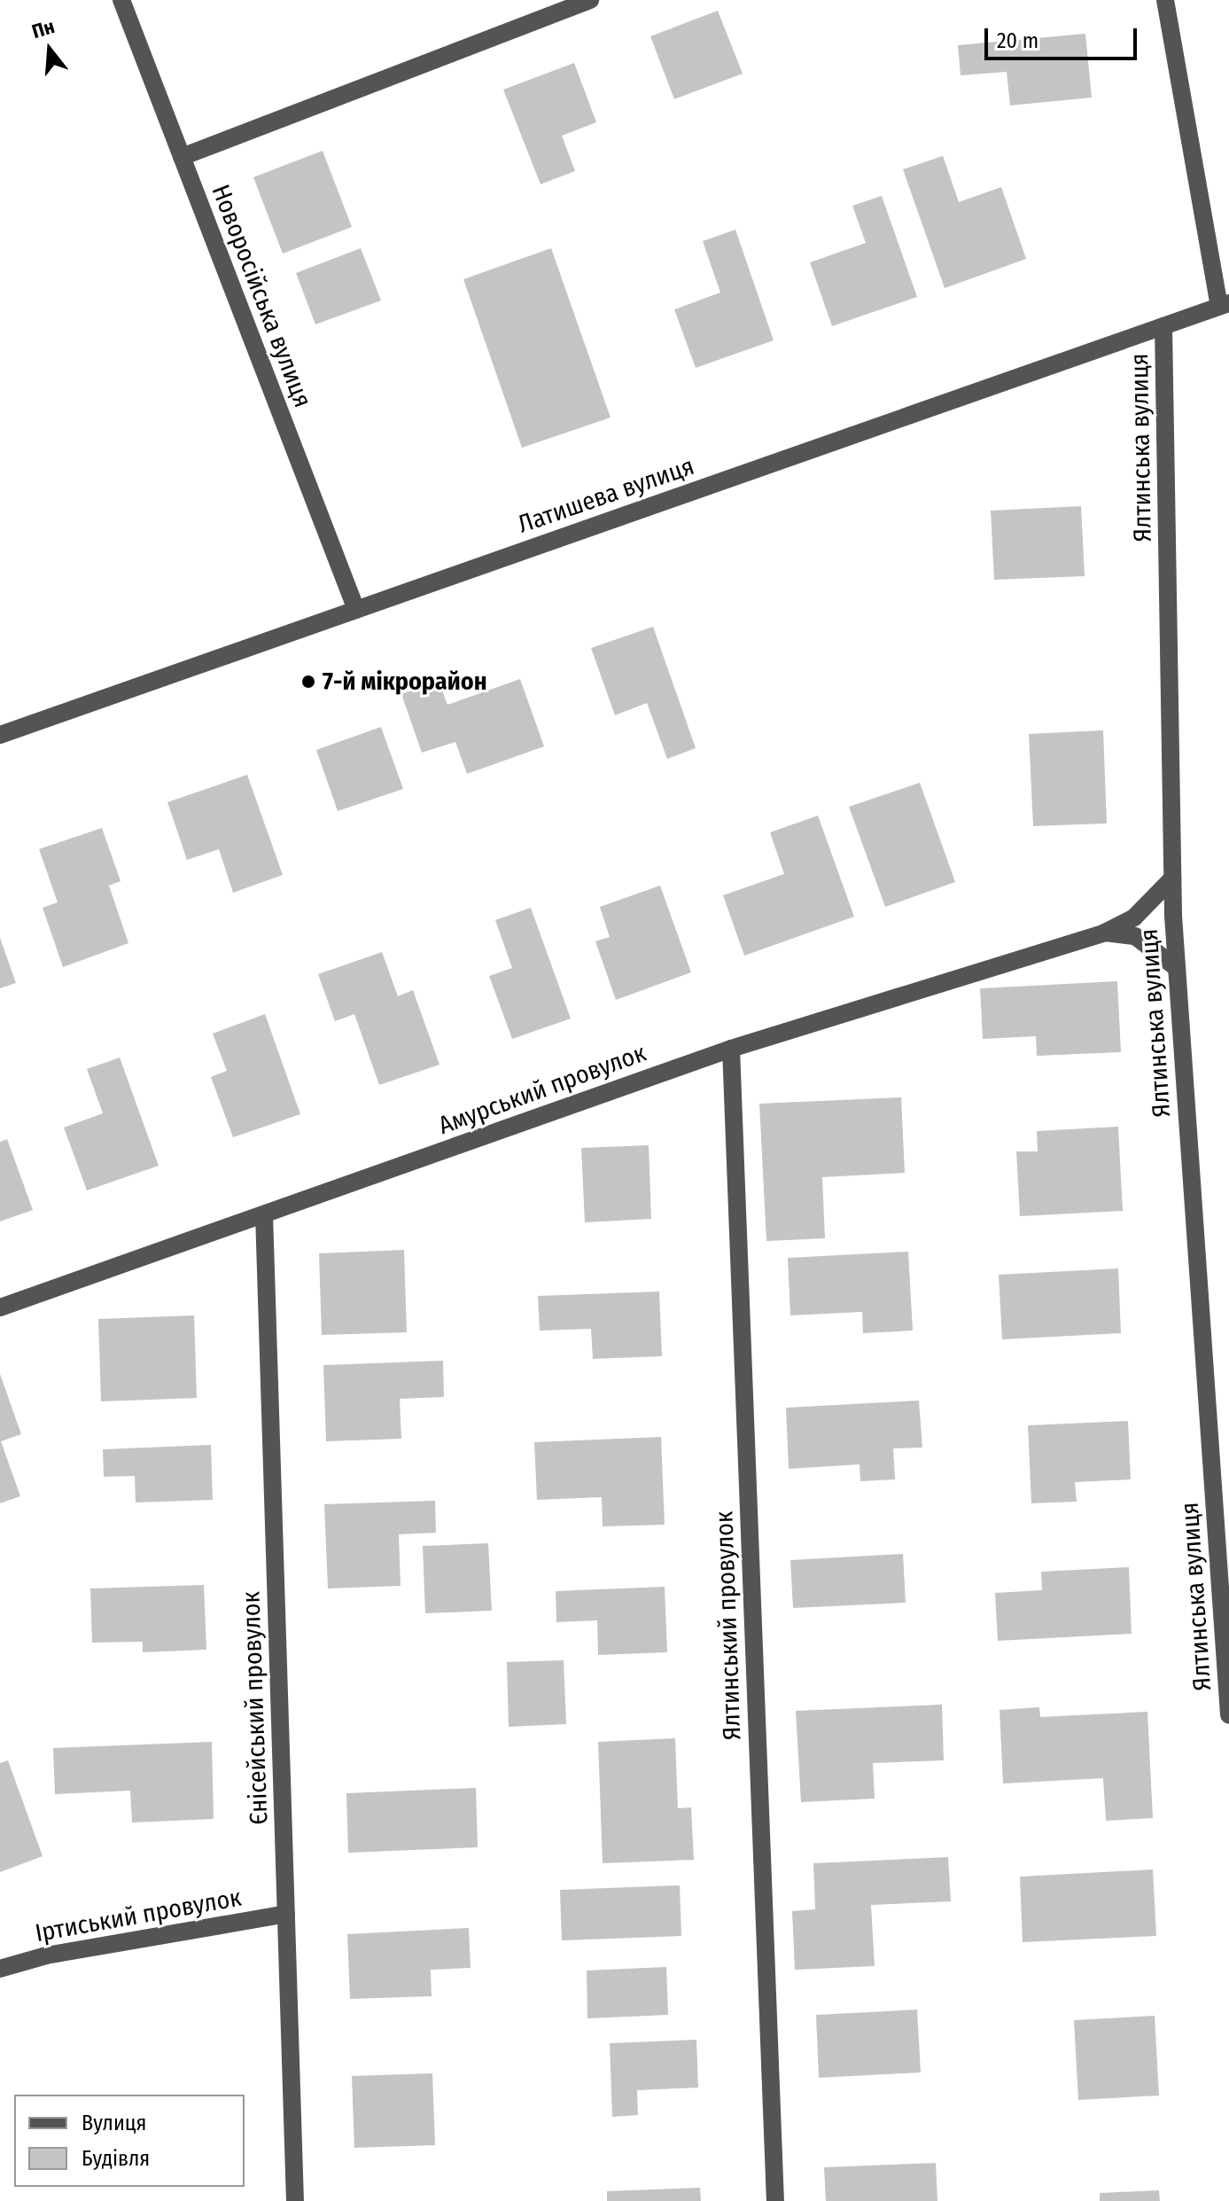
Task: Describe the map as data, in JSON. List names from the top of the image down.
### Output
{
  "streets": {
    "street": [
      "Новоросійська вулиця",
      "Ялтинська вулиця",
      "Латишева вулиця",
      "Амурський провулок",
      "Ялтинський провулок",
      "Єнісейський провулок",
      "Іртиський провулок"
    ]
  },
  "crossings": [
    ["Новоросійська вулиця", "Латишева вулиця"],
    ["Ялтинська вулиця", "Латишева вулиця"],
    ["Ялтинська вулиця", "Амурський провулок"],
    ["Амурський провулок", "Ялтинський провулок"],
    ["Амурський провулок", "Єнісейський провулок"],
    ["Єнісейський провулок", "Іртиський провулок"]
  ],
  "places": ["7-й мікрорайон"],
  "legend": ["Вулиця", "Будівля"],
  "scale_bar": "20 m",
  "north": "top"
}
